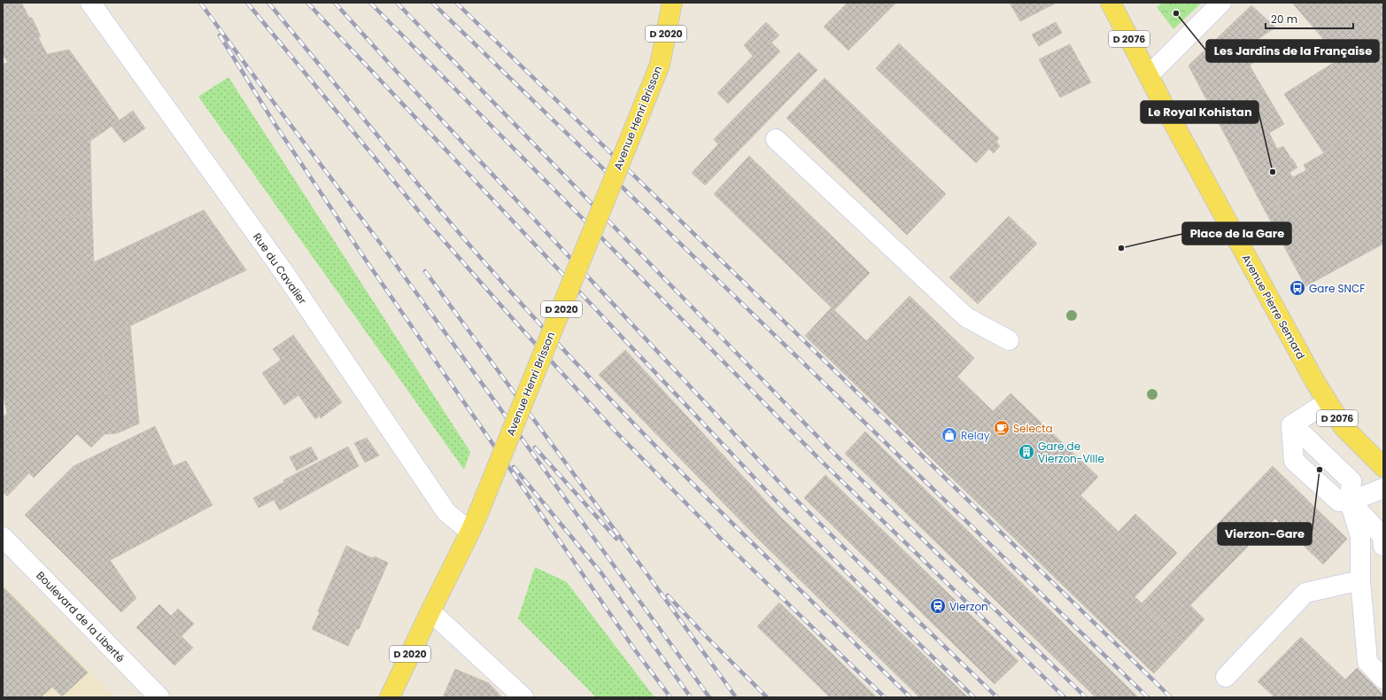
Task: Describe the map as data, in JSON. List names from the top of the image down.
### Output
{
  "streets": {
    "main road": [
      "D 2020",
      "D 2076",
      "Avenue Henri Brisson",
      "Avenue Pierre Semard"
    ],
    "street": ["Rue du Cavalier", "Boulevard de la Liberté"]
  },
  "crossings": [
    ["Avenue Henri Brisson", "Rue du Cavalier"]
  ],
  "places": {
    "other": [
      "Les Jardins de la Française",
      "Le Royal Kohistan",
      "Place de la Gare",
      "Vierzon-Gare"
    ],
    "bus stop": ["Gare SNCF"],
    "cafe": ["Selecta"],
    "shop": ["Relay"],
    "building": ["Gare de Vierzon-Ville"],
    "station": ["Vierzon"]
  },
  "scale_bar": "20 m"
}
